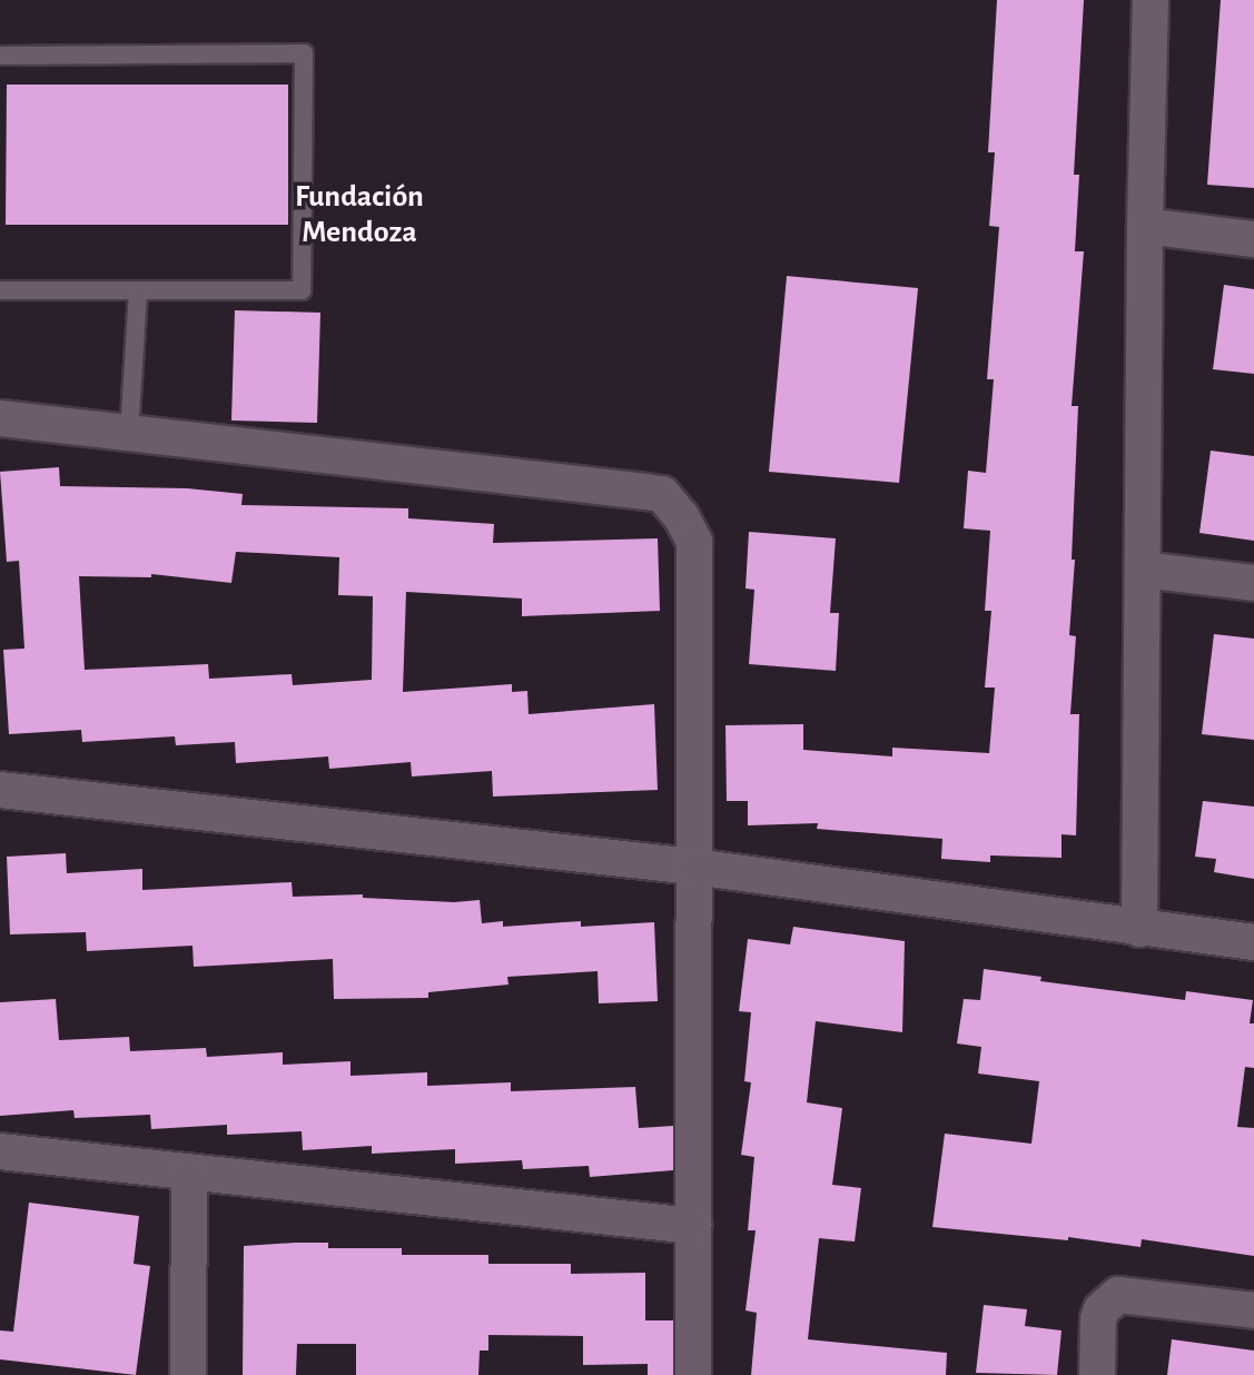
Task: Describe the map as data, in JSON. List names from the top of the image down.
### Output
{
  "districts": ["Fundación Mendoza"]
}
